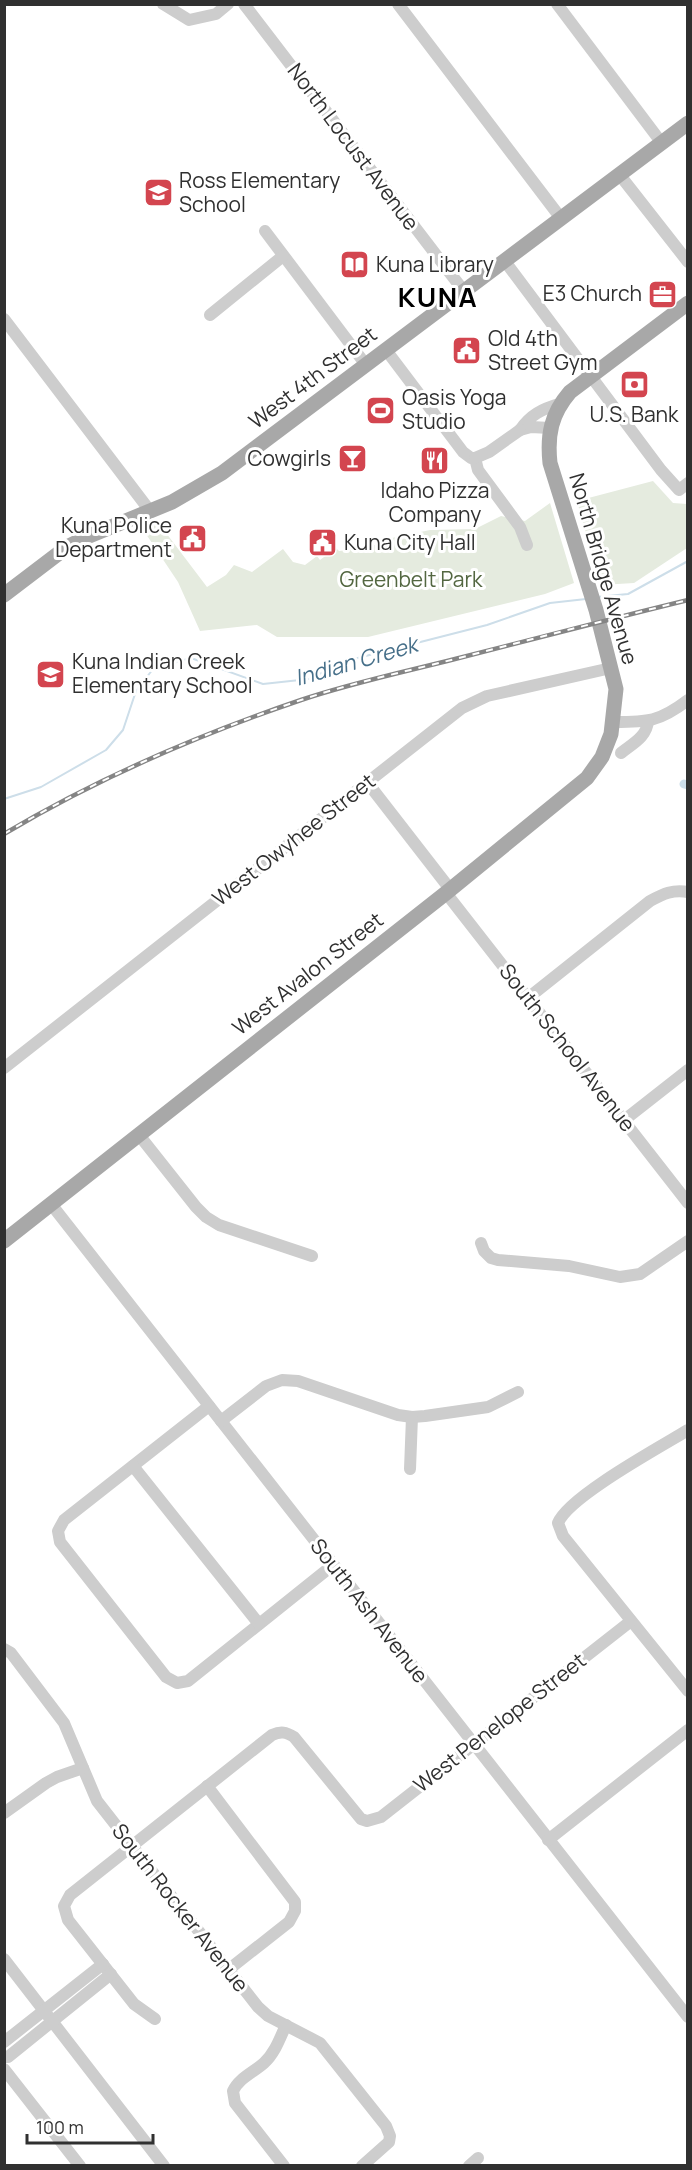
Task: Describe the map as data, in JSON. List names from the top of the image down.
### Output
{
  "streets": {
    "main road": ["West 4th Street", "North Bridge Avenue", "West Avalon Street"],
    "street": [
      "North Locust Avenue",
      "West Owyhee Street",
      "South School Avenue",
      "South Ash Avenue",
      "West Penelope Street",
      "South Rocker Avenue"
    ]
  },
  "crossings": [
    ["North Locust Avenue", "West 4th Street"],
    ["North Bridge Avenue", "West Owyhee Street"],
    ["North Bridge Avenue", "West Avalon Street"],
    ["West Owyhee Street", "South School Avenue"],
    ["West Avalon Street", "South School Avenue"],
    ["West Avalon Street", "South Ash Avenue"],
    ["South Ash Avenue", "West Penelope Street"]
  ],
  "districts": ["KUNA"],
  "water": ["Indian Creek"],
  "parks": ["Greenbelt Park"],
  "places": {
    "school or university": ["Ross Elementary School", "Kuna Indian Creek Elementary School"],
    "library": ["Kuna Library"],
    "office": ["E3 Church"],
    "public building": ["Old 4th Street Gym", "Kuna Police Department", "Kuna City Hall"],
    "bank": ["U.S. Bank"],
    "sports": ["Oasis Yoga Studio"],
    "bar": ["Cowgirls"],
    "restaurant": ["Idaho Pizza Company"]
  },
  "scale_bar": "100 m"
}
